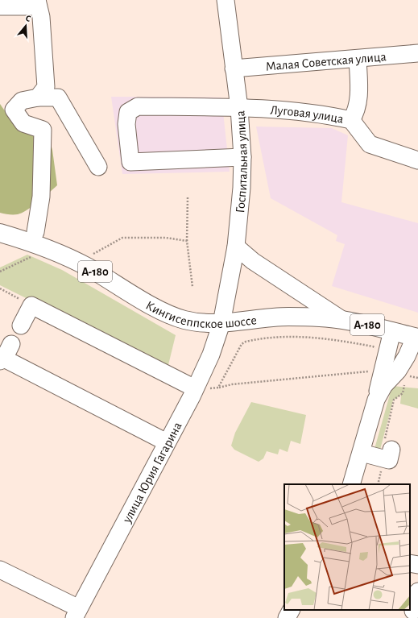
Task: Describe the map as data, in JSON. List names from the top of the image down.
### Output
{
  "streets": {
    "highway": ["А-180", "Кингисеппское шоссе"],
    "street": [
      "Малая Советская улица",
      "Луговая улица",
      "Госпитальная улица",
      "улица Юрия Гагарина"
    ]
  },
  "crossings": [
    ["Малая Советская улица", "Госпитальная улица"],
    ["Луговая улица", "Госпитальная улица"],
    ["Госпитальная улица", "Кингисеппское шоссе"],
    ["Госпитальная улица", "улица Юрия Гагарина"],
    ["Кингисеппское шоссе", "улица Юрия Гагарина"]
  ],
  "north": "top"
}
